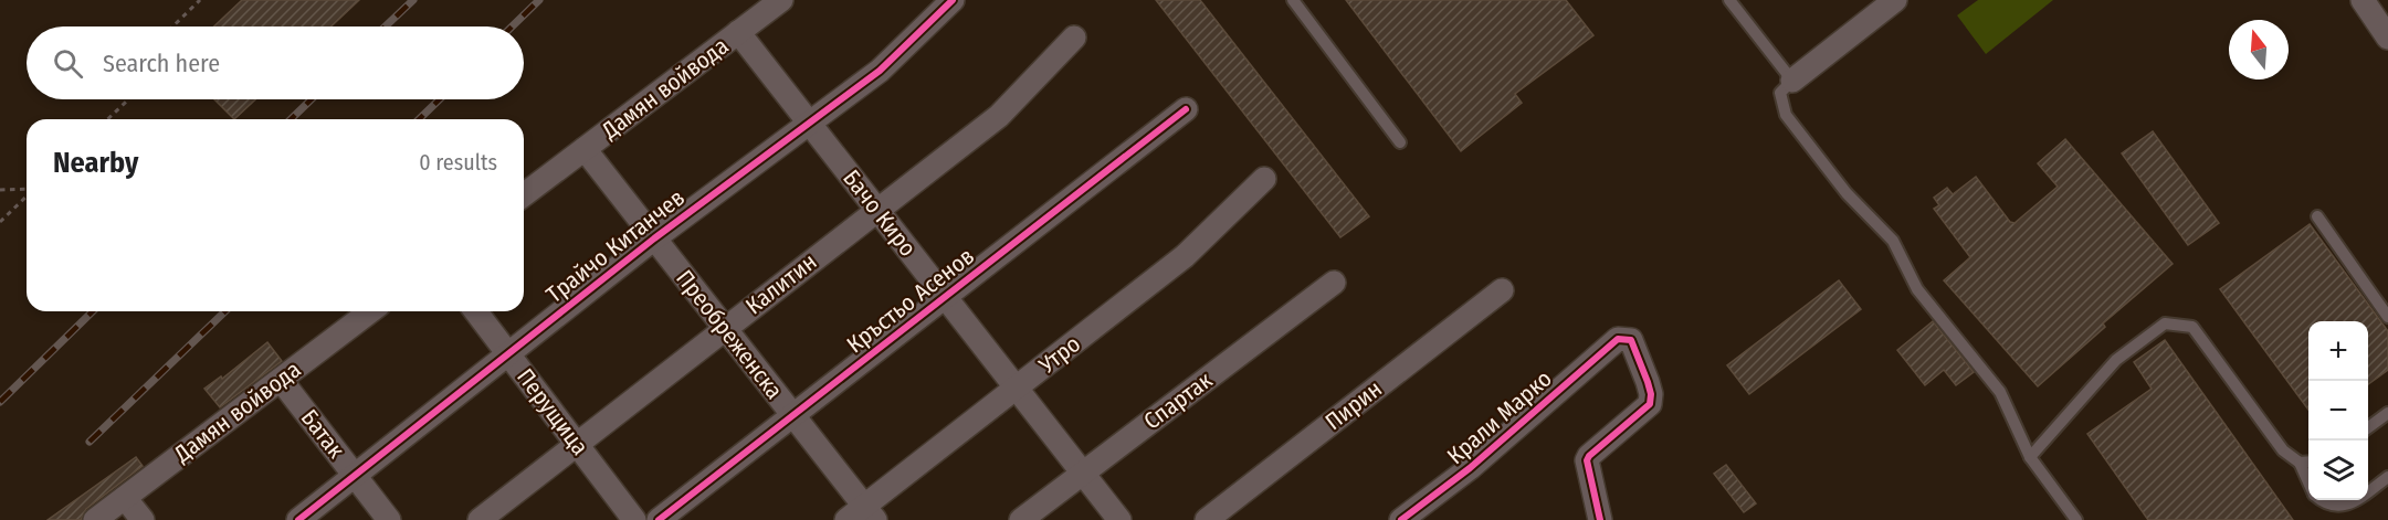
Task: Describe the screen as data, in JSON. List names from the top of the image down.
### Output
{
  "streets": {
    "street": [
      "Дамян войвода",
      "Бачо Киро",
      "Трайчо Китанчев",
      "Калитин",
      "Кръстьо Асенов",
      "Преобреженска",
      "Утро",
      "Спартак",
      "Пирин",
      "Перущица",
      "Крали Марко",
      "Батак"
    ]
  },
  "crossings": [
    ["Дамян войвода", "Бачо Киро"],
    ["Дамян войвода", "Преобреженска"],
    ["Дамян войвода", "Батак"],
    ["Бачо Киро", "Трайчо Китанчев"],
    ["Бачо Киро", "Калитин"],
    ["Бачо Киро", "Кръстьо Асенов"],
    ["Бачо Киро", "Утро"],
    ["Бачо Киро", "Спартак"],
    ["Трайчо Китанчев", "Преобреженска"],
    ["Трайчо Китанчев", "Перущица"],
    ["Трайчо Китанчев", "Батак"],
    ["Калитин", "Преобреженска"],
    ["Калитин", "Перущица"],
    ["Кръстьо Асенов", "Преобреженска"],
    ["Преобреженска", "Утро"]
  ],
  "north": "top",
  "page": {
    "search": "Search here",
    "heading": ["Nearby", "0 results"],
    "map_buttons": ["+", "−"]
  }
}
